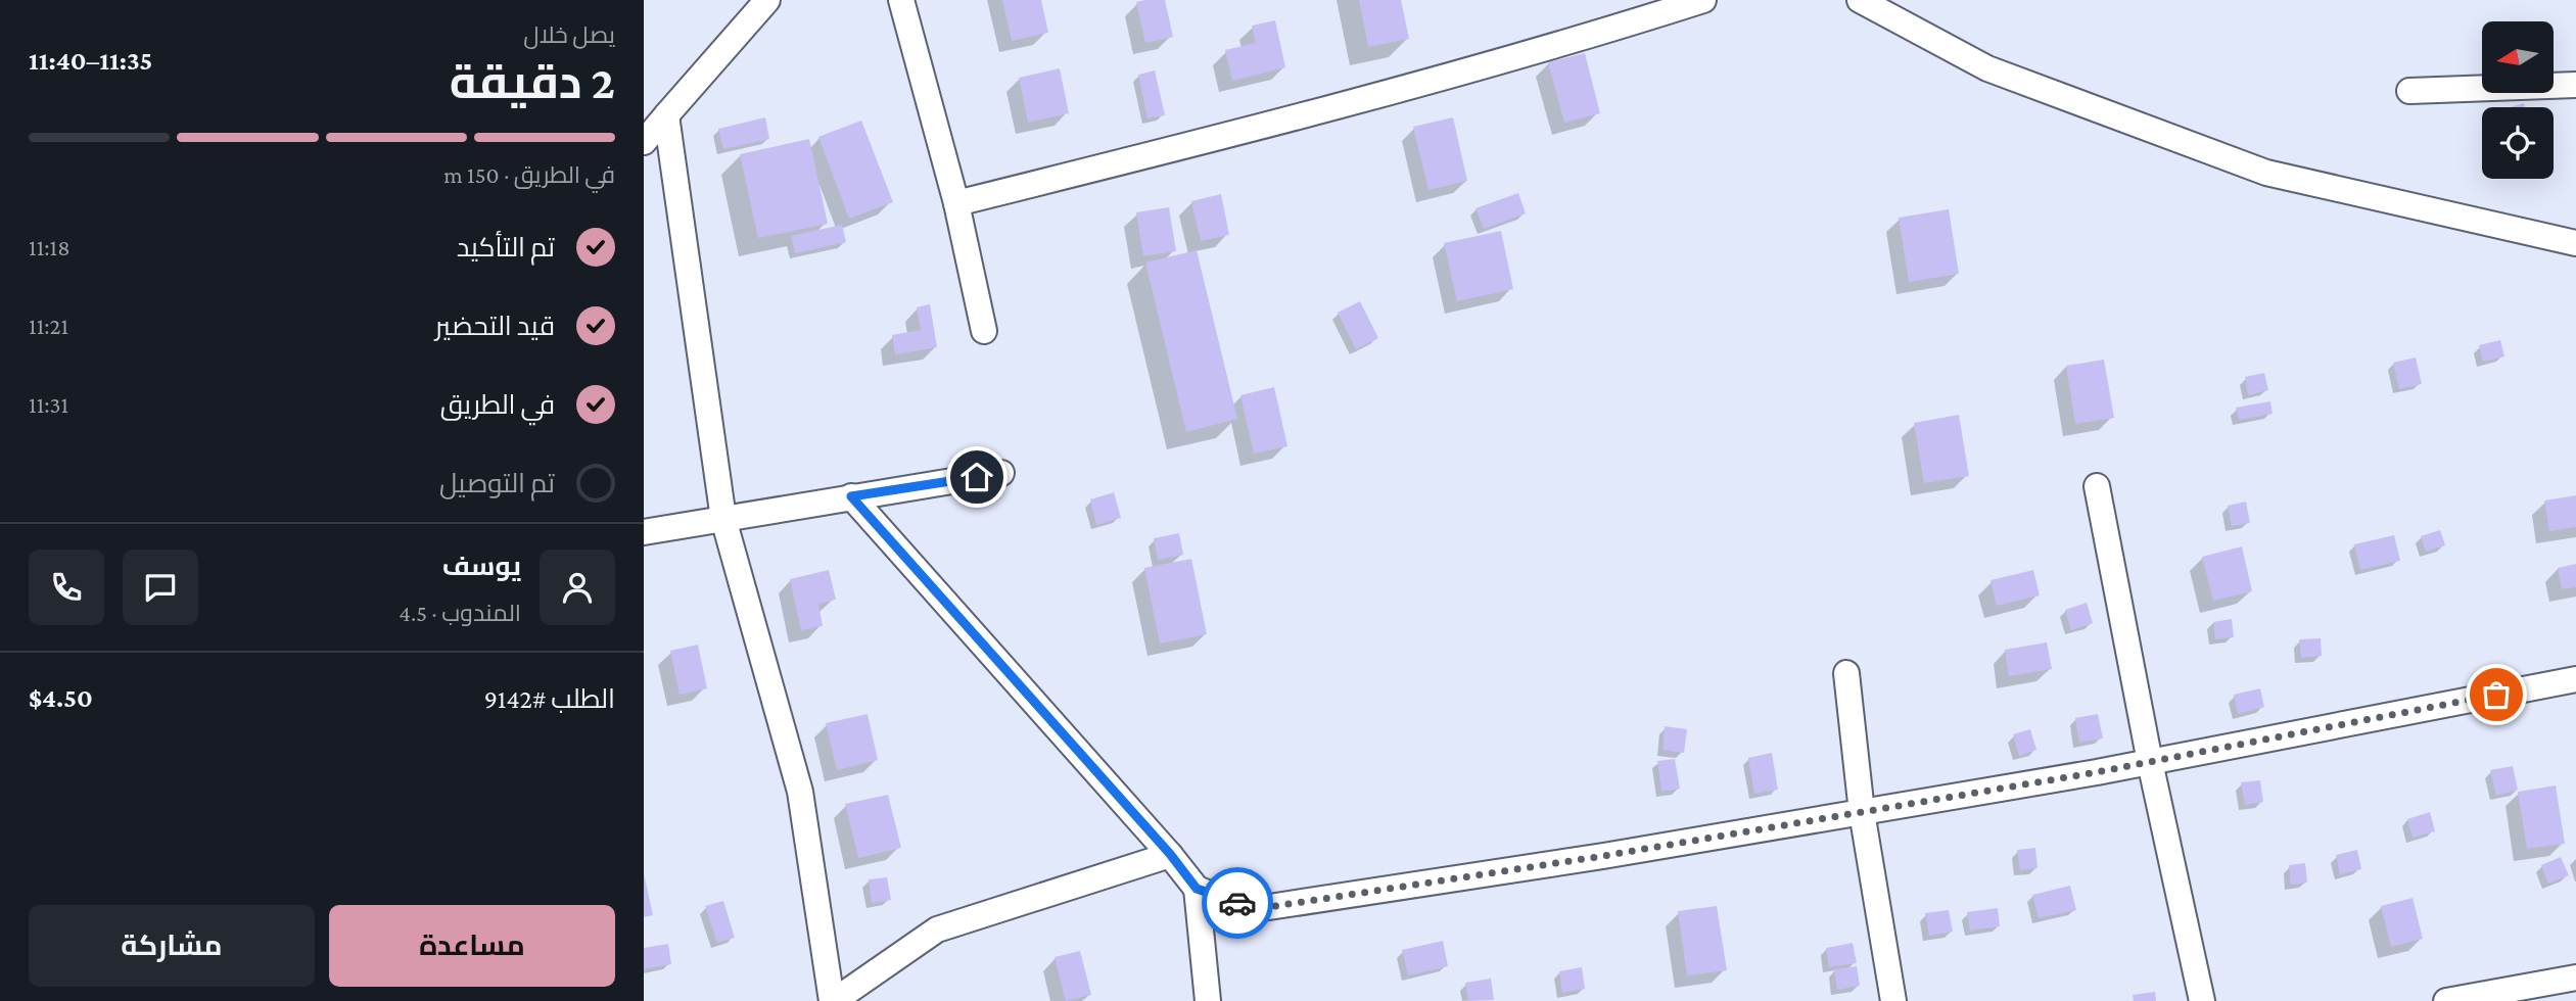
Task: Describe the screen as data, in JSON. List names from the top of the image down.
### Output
{
  "north": "left",
  "page": {
    "heading": ["2 دقيقة", "يصل خلال", "11:35–11:40"],
    "panel": [
      "يوسف",
      "المندوب · 4.5",
      "الطلب #9142",
      "$4.50"
    ],
    "bar": "في الطريق · 150 m",
    "list": [
      ["تم التأكيد", "11:18"],
      ["قيد التحضير", "11:21"],
      ["في الطريق", "11:31"],
      "تم التوصيل"
    ],
    "buttons": ["مساعدة", "مشاركة"]
  }
}
